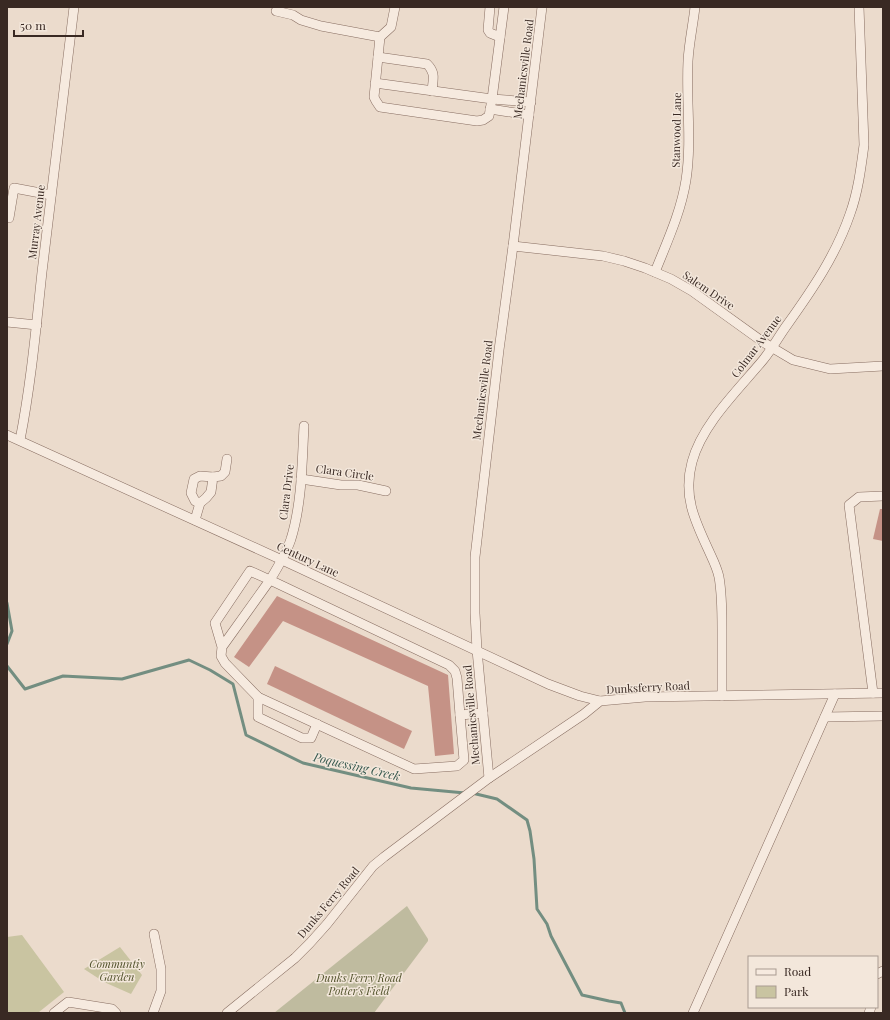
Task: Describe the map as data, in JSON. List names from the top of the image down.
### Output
{
  "streets": {
    "street": [
      "Mechanicsville Road",
      "Stanwood Lane",
      "Murray Avenue",
      "Salem Drive",
      "Colmar Avenue",
      "Clara Circle",
      "Clara Drive",
      "Century Lane",
      "Dunksferry Road",
      "Dunks Ferry Road"
    ]
  },
  "crossings": [
    ["Mechanicsville Road", "Salem Drive"],
    ["Mechanicsville Road", "Century Lane"],
    ["Mechanicsville Road", "Dunksferry Road"],
    ["Stanwood Lane", "Salem Drive"],
    ["Murray Avenue", "Century Lane"],
    ["Salem Drive", "Colmar Avenue"],
    ["Colmar Avenue", "Dunksferry Road"],
    ["Clara Circle", "Clara Drive"],
    ["Clara Drive", "Century Lane"],
    ["Century Lane", "Dunksferry Road"],
    ["Dunksferry Road", "Dunks Ferry Road"]
  ],
  "water": ["Poquessing Creek"],
  "parks": ["Communtiy Garden", "Dunks Ferry Road Potter's Field"],
  "legend": ["Road", "Park"],
  "scale_bar": "50 m"
}
